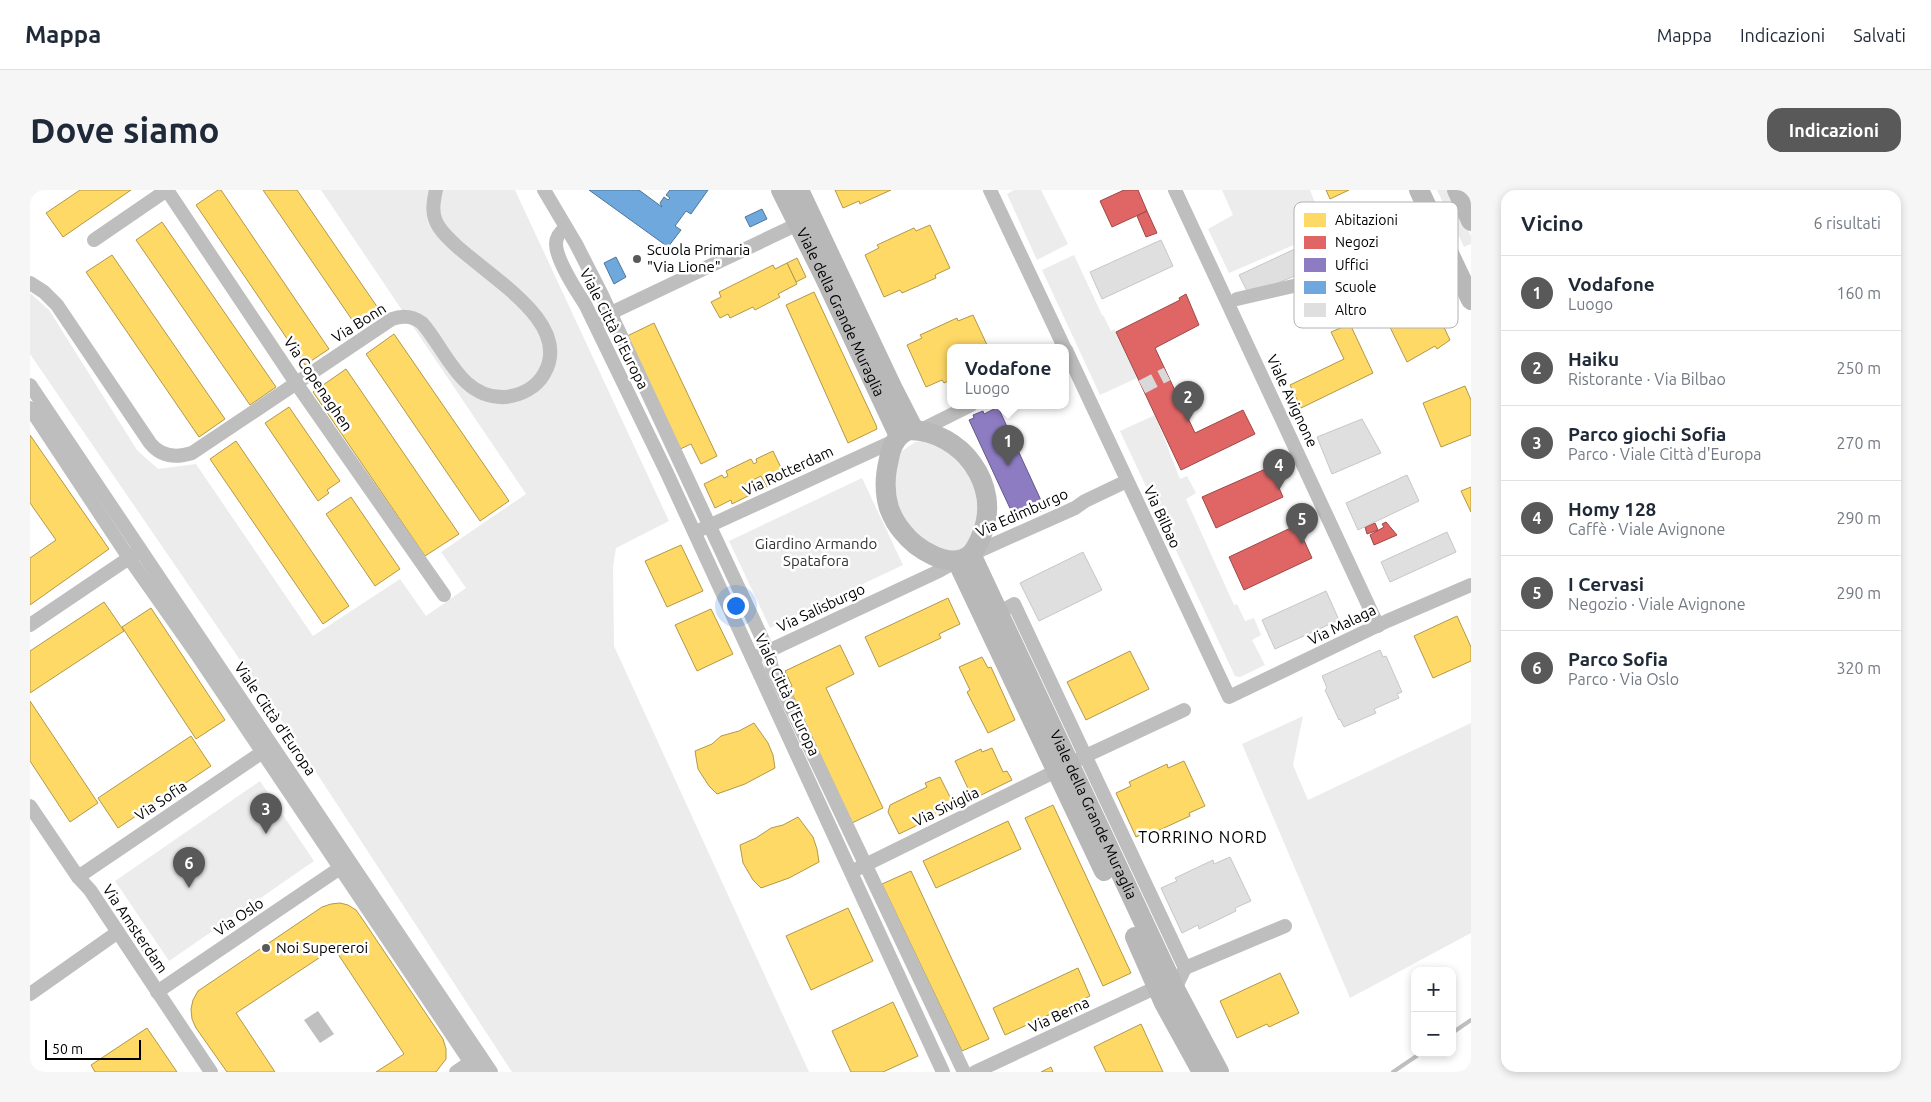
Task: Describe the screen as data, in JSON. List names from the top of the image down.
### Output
{
  "streets": {
    "street": [
      "Viale della Grande Muraglia",
      "Via Bonn",
      "Viale Città d'Europa",
      "Via Copenaghen",
      "Viale Avignone",
      "Via Rotterdam",
      "Via Edimburgo",
      "Via Bilbao",
      "Via Salisburgo",
      "Via Malaga",
      "Via Sofia",
      "Via Siviglia",
      "Via Oslo",
      "Via Amsterdam",
      "Via Berna"
    ]
  },
  "crossings": [
    ["Viale della Grande Muraglia", "Via Rotterdam"],
    ["Viale della Grande Muraglia", "Via Edimburgo"],
    ["Viale della Grande Muraglia", "Via Salisburgo"],
    ["Viale della Grande Muraglia", "Via Siviglia"],
    ["Viale della Grande Muraglia", "Via Berna"],
    ["Via Bonn", "Via Copenaghen"],
    ["Viale Città d'Europa", "Via Rotterdam"],
    ["Viale Città d'Europa", "Via Salisburgo"],
    ["Viale Città d'Europa", "Via Sofia"],
    ["Viale Città d'Europa", "Via Siviglia"],
    ["Viale Città d'Europa", "Via Oslo"],
    ["Viale Avignone", "Via Malaga"],
    ["Via Rotterdam", "Via Edimburgo"],
    ["Via Rotterdam", "Via Salisburgo"],
    ["Via Edimburgo", "Via Bilbao"],
    ["Via Edimburgo", "Via Salisburgo"],
    ["Via Bilbao", "Via Malaga"],
    ["Via Sofia", "Via Amsterdam"],
    ["Via Oslo", "Via Amsterdam"]
  ],
  "districts": ["TORRINO NORD"],
  "parks": ["Giardino Armando Spatafora"],
  "places": ["Scuola Primaria \"Via Lione\"", "Noi Supereroi"],
  "legend": [
    "Abitazioni",
    "Negozi",
    "Uffici",
    "Scuole",
    "Altro"
  ],
  "scale_bar": "50 m",
  "page": {
    "header": "Mappa",
    "nav": ["Mappa", "Indicazioni", "Salvati"],
    "buttons": "Indicazioni",
    "title": "Dove siamo",
    "heading": ["Vicino", "6 risultati"],
    "list": [
      {
        "mark": "1",
        "name": "Vodafone",
        "note": "Luogo",
        "value": "160 m"
      },
      {
        "mark": "2",
        "name": "Haiku",
        "note": "Ristorante · Via Bilbao",
        "value": "250 m"
      },
      {
        "mark": "3",
        "name": "Parco giochi Sofia",
        "note": "Parco · Viale Città d'Europa",
        "value": "270 m"
      },
      {
        "mark": "4",
        "name": "Homy 128",
        "note": "Caffè · Viale Avignone",
        "value": "290 m"
      },
      {
        "mark": "5",
        "name": "I Cervasi",
        "note": "Negozio · Viale Avignone",
        "value": "290 m"
      },
      {
        "mark": "6",
        "name": "Parco Sofia",
        "note": "Parco · Via Oslo",
        "value": "320 m"
      }
    ],
    "popup": ["Vodafone", "Luogo"],
    "pins": [
      "2",
      "1",
      "4",
      "5",
      "3",
      "6"
    ],
    "map_buttons": ["+", "−"],
    "scale": "50 m"
  }
}
